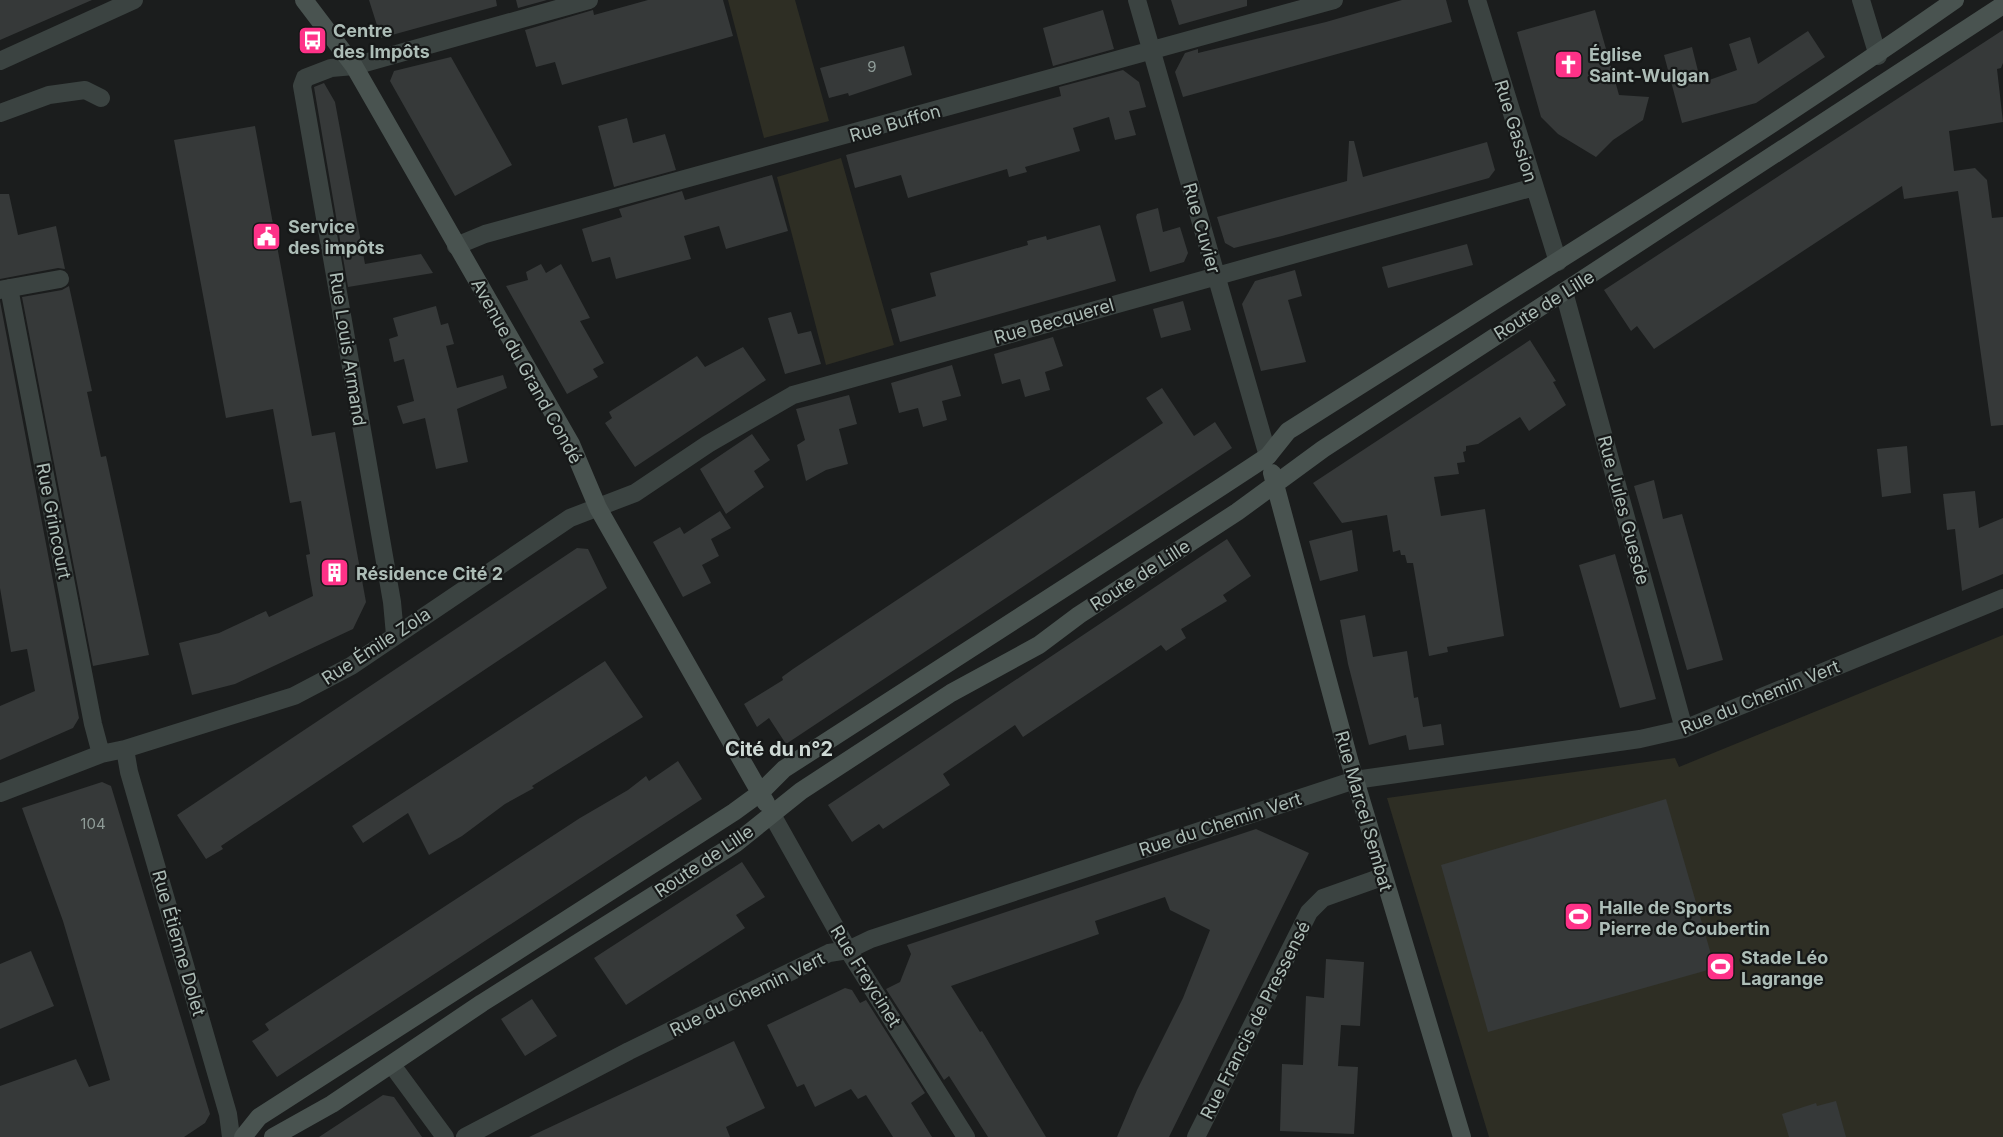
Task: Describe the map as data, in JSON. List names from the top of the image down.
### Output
{
  "streets": {
    "main road": ["Route de Lille", "Avenue du Grand Condé", "Rue Marcel Sembat"],
    "street": [
      "Rue Buffon",
      "Rue Gassion",
      "Rue Cuvier",
      "Rue Becquerel",
      "Rue Louis Armand",
      "Rue Jules Guesde",
      "Rue Grincourt",
      "Rue Émile Zola",
      "Rue du Chemin Vert",
      "Rue Étienne Dolet",
      "Rue Freycinet",
      "Rue Francis de Pressensé"
    ]
  },
  "crossings": [
    ["Rue Buffon", "Rue Cuvier"],
    ["Rue Buffon", "Avenue du Grand Condé"],
    ["Rue Gassion", "Route de Lille"],
    ["Rue Gassion", "Rue Becquerel"],
    ["Rue Cuvier", "Route de Lille"],
    ["Rue Cuvier", "Rue Becquerel"],
    ["Rue Cuvier", "Rue Marcel Sembat"],
    ["Route de Lille", "Avenue du Grand Condé"],
    ["Route de Lille", "Rue Jules Guesde"],
    ["Route de Lille", "Rue Marcel Sembat"],
    ["Route de Lille", "Rue Freycinet"],
    ["Rue Becquerel", "Avenue du Grand Condé"],
    ["Rue Becquerel", "Rue Émile Zola"],
    ["Rue Louis Armand", "Avenue du Grand Condé"],
    ["Rue Louis Armand", "Rue Émile Zola"],
    ["Avenue du Grand Condé", "Rue Émile Zola"],
    ["Avenue du Grand Condé", "Rue Freycinet"],
    ["Rue Jules Guesde", "Rue du Chemin Vert"],
    ["Rue Grincourt", "Rue Émile Zola"],
    ["Rue Émile Zola", "Rue Étienne Dolet"],
    ["Rue du Chemin Vert", "Rue Marcel Sembat"],
    ["Rue du Chemin Vert", "Rue Freycinet"],
    ["Rue Marcel Sembat", "Rue Francis de Pressensé"]
  ],
  "districts": ["Cité du n°2"],
  "places": {
    "bus stop": ["Centre des Impôts"],
    "church": ["Église Saint-Wulgan"],
    "public building": ["Service des impôts"],
    "building": ["Résidence Cité 2"],
    "sports": ["Halle de Sports Pierre de Coubertin", "Stade Léo Lagrange"]
  },
  "house_numbers": ["9", "104"]
}
